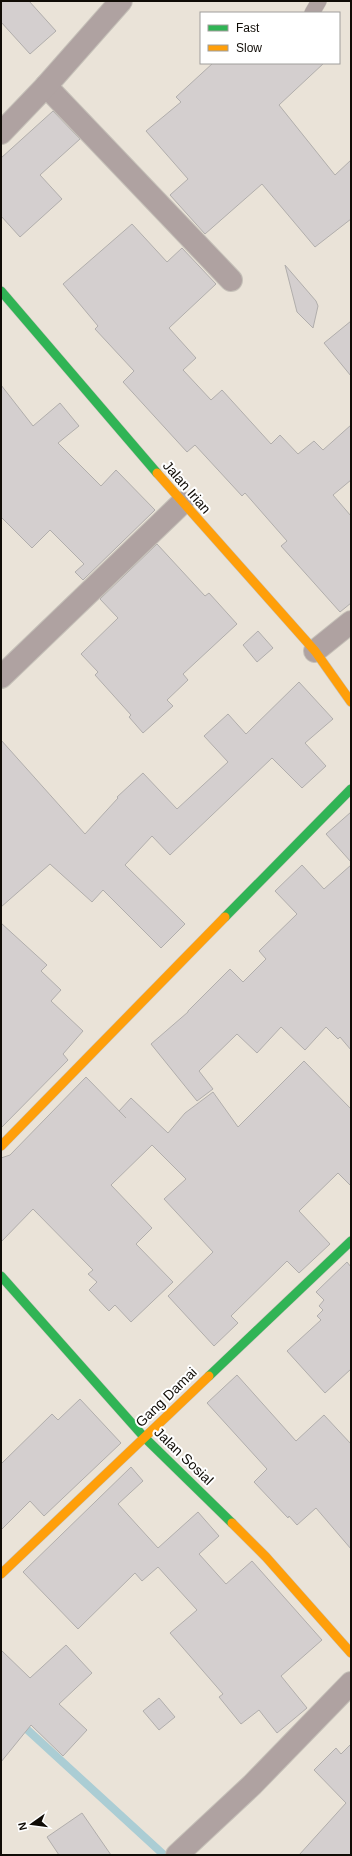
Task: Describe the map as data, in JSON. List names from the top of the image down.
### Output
{
  "streets": {
    "street": ["Jalan Irian", "Gang Damai", "Jalan Sosial"]
  },
  "crossings": [
    ["Gang Damai", "Jalan Sosial"]
  ],
  "legend": ["Fast", "Slow"],
  "north": "left"
}
